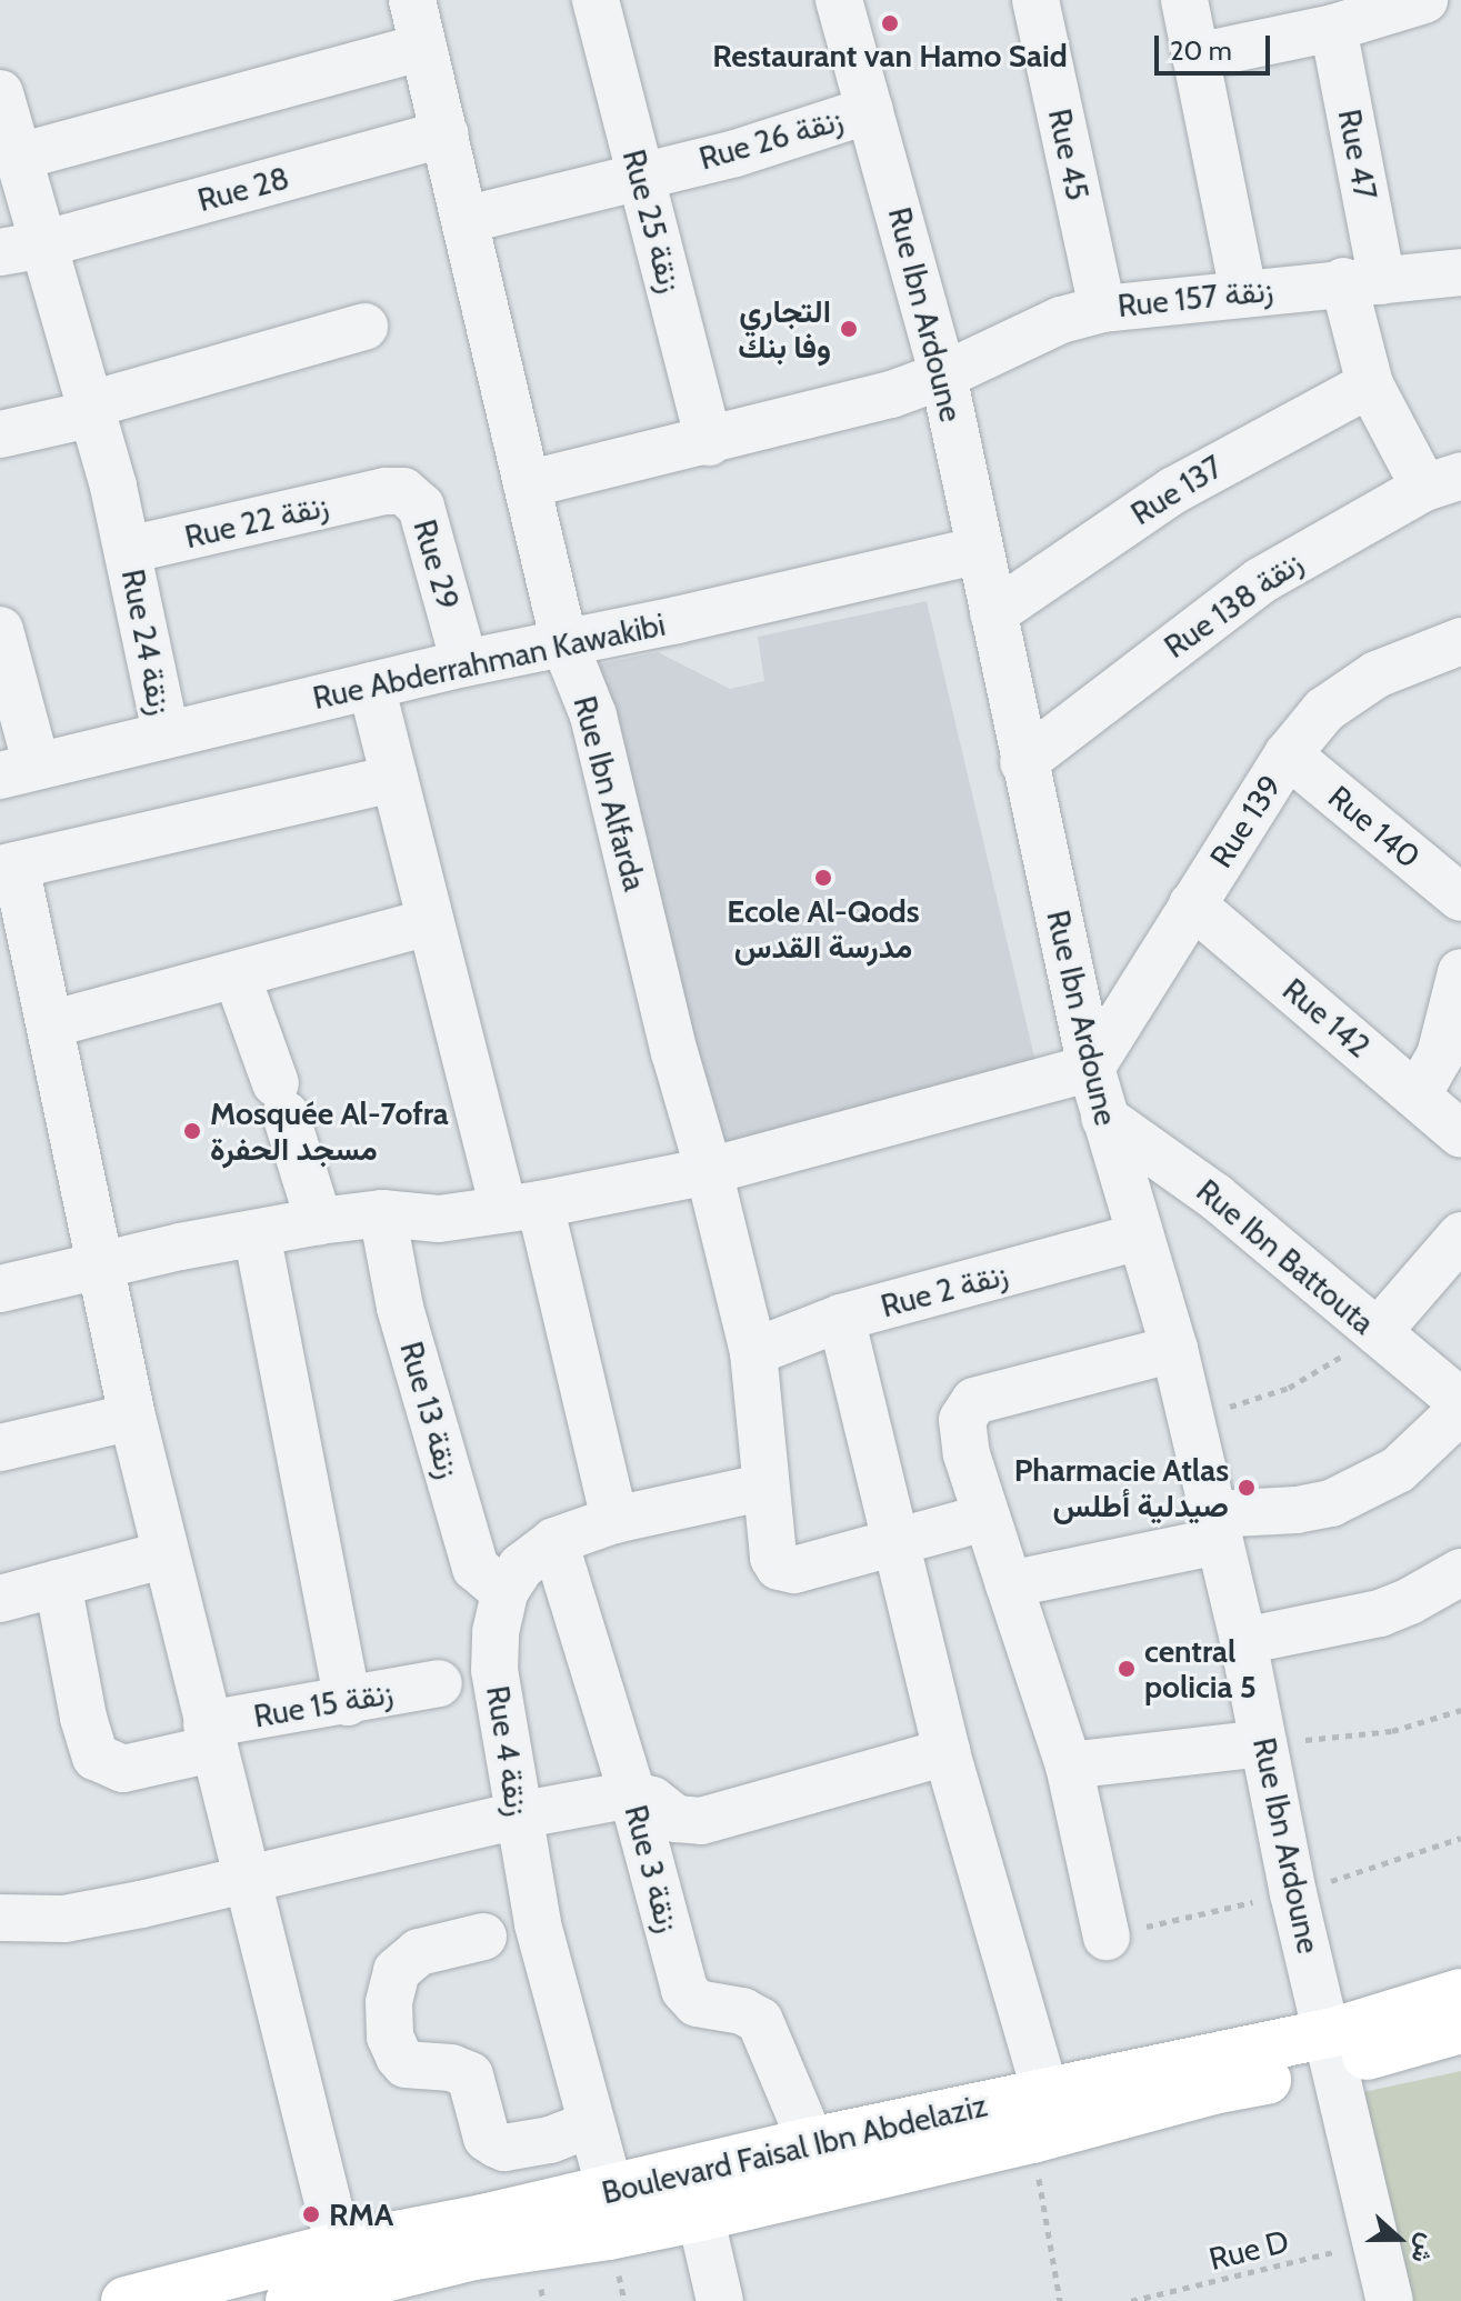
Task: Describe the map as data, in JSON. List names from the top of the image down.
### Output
{
  "streets": {
    "main road": ["Boulevard Faisal Ibn Abdelaziz"],
    "street": [
      "Rue 26 زنقة",
      "Rue 45",
      "Rue 47",
      "Rue 28",
      "Rue 25 زنقة",
      "Rue 157 زنقة",
      "Rue Ibn Ardoune",
      "Rue 137",
      "Rue 22 زنقة",
      "Rue 29",
      "Rue 138 زنقة",
      "Rue 24 زنقة",
      "Rue Abderrahman Kawakibi",
      "Rue Ibn Alfarda",
      "Rue 139",
      "Rue 140",
      "Rue 142",
      "Rue Ibn Battouta",
      "Rue 2 زنقة",
      "Rue 13 زنقة",
      "Rue 15 زنقة",
      "Rue 4 زنقة",
      "Rue 3 زنقة"
    ],
    "path": ["Rue D"]
  },
  "crossings": [
    ["Rue 26 زنقة", "Rue 25 زنقة"],
    ["Rue 26 زنقة", "Rue Ibn Ardoune"],
    ["Rue 26 زنقة", "Rue Ibn Alfarda"],
    ["Rue 45", "Rue 157 زنقة"],
    ["Rue 47", "Rue 157 زنقة"],
    ["Rue 47", "Rue 137"],
    ["Rue 47", "Rue 138 زنقة"],
    ["Rue 28", "Rue 24 زنقة"],
    ["Rue 28", "Rue Ibn Alfarda"],
    ["Rue 25 زنقة", "Rue 157 زنقة"],
    ["Rue 157 زنقة", "Rue Ibn Ardoune"],
    ["Rue 157 زنقة", "Rue Ibn Alfarda"],
    ["Rue Ibn Ardoune", "Rue 137"],
    ["Rue Ibn Ardoune", "Rue 138 زنقة"],
    ["Rue Ibn Ardoune", "Rue Abderrahman Kawakibi"],
    ["Rue Ibn Ardoune", "Rue 139"],
    ["Rue Ibn Ardoune", "Rue Ibn Battouta"],
    ["Rue Ibn Ardoune", "Rue 2 زنقة"],
    ["Rue Ibn Ardoune", "Boulevard Faisal Ibn Abdelaziz"],
    ["Rue Ibn Ardoune", "Rue D"],
    ["Rue 22 زنقة", "Rue 29"],
    ["Rue 22 زنقة", "Rue 24 زنقة"],
    ["Rue 29", "Rue Abderrahman Kawakibi"],
    ["Rue 24 زنقة", "Rue Abderrahman Kawakibi"],
    ["Rue Abderrahman Kawakibi", "Rue Ibn Alfarda"],
    ["Rue Ibn Alfarda", "Rue 2 زنقة"],
    ["Rue Ibn Alfarda", "Rue 4 زنقة"],
    ["Rue 139", "Rue 140"],
    ["Rue 139", "Rue 142"],
    ["Rue 13 زنقة", "Rue 4 زنقة"],
    ["Rue 4 زنقة", "Rue 3 زنقة"],
    ["Rue 4 زنقة", "Boulevard Faisal Ibn Abdelaziz"],
    ["Rue 3 زنقة", "Boulevard Faisal Ibn Abdelaziz"]
  ],
  "places": [
    "Restaurant van Hamo Said",
    "التجاري وفا بنك",
    "Ecole Al-Qods مدرسة القدس",
    "Mosquée Al-7ofra مسجد الحفرة",
    "Pharmacie Atlas صيدلية أطلس",
    "central policia 5",
    "RMA"
  ],
  "scale_bar": "20 m",
  "north": "right"
}
